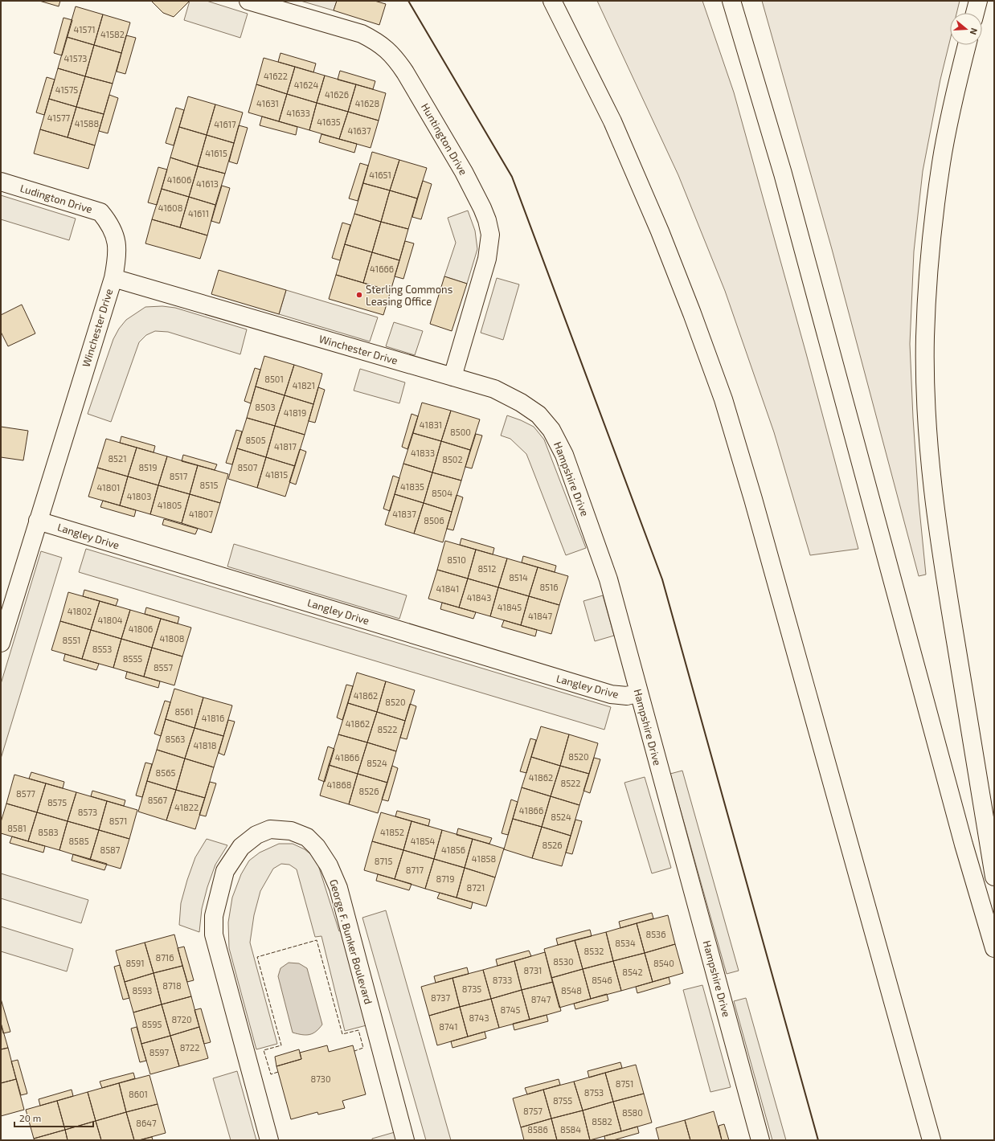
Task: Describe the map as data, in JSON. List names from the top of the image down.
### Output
{
  "streets": {
    "main road": [
      "Huntington Drive",
      "Ludington Drive",
      "Winchester Drive",
      "Hampshire Drive",
      "Langley Drive",
      "George F. Bunker Boulevard"
    ]
  },
  "crossings": [
    ["Huntington Drive", "Winchester Drive"],
    ["Huntington Drive", "Hampshire Drive"],
    ["Ludington Drive", "Winchester Drive"],
    ["Winchester Drive", "Hampshire Drive"],
    ["Winchester Drive", "Langley Drive"],
    ["Hampshire Drive", "Langley Drive"]
  ],
  "places": ["Sterling Commons Leasing Office"],
  "house_numbers": [
    "41571",
    "41582",
    "41573",
    "41622",
    "41624",
    "41575",
    "41626",
    "41631",
    "41628",
    "41633",
    "41577",
    "41635",
    "41588",
    "41617",
    "41637",
    "41615",
    "41651",
    "41606",
    "41613",
    "41608",
    "41611",
    "41666",
    "8501",
    "41821",
    "8503",
    "41819",
    "41831",
    "8500",
    "8505",
    "41817",
    "41833",
    "8521",
    "8502",
    "8519",
    "8507",
    "41815",
    "8517",
    "8515",
    "41835",
    "41801",
    "8504",
    "41803",
    "41805",
    "41807",
    "41837",
    "8506",
    "8510",
    "8512",
    "8514",
    "8516",
    "41841",
    "41843",
    "41845",
    "41802",
    "41847",
    "41804",
    "41806",
    "41808",
    "8551",
    "8553",
    "8555",
    "8557",
    "41862",
    "8520",
    "8561",
    "41816",
    "41862",
    "8522",
    "8563",
    "41818",
    "8520",
    "41866",
    "8524",
    "8565",
    "41862",
    "8522",
    "41868",
    "8526",
    "8577",
    "8567",
    "8575",
    "41822",
    "41866",
    "8573",
    "8524",
    "8571",
    "8581",
    "8583",
    "41852",
    "8585",
    "41854",
    "8526",
    "8587",
    "41856",
    "41858",
    "8715",
    "8717",
    "8719",
    "8721",
    "8536",
    "8534",
    "8532",
    "8716",
    "8530",
    "8591",
    "8540",
    "8731",
    "8542",
    "8733",
    "8546",
    "8718",
    "8735",
    "8593",
    "8548",
    "8737",
    "8747",
    "8745",
    "8743",
    "8720",
    "8595",
    "8741",
    "8722",
    "8597",
    "8730",
    "8751",
    "8753",
    "8601",
    "8755",
    "8757",
    "8580",
    "8582",
    "8647",
    "8586",
    "8584"
  ],
  "scale_bar": "20 m",
  "north": "right"
}
